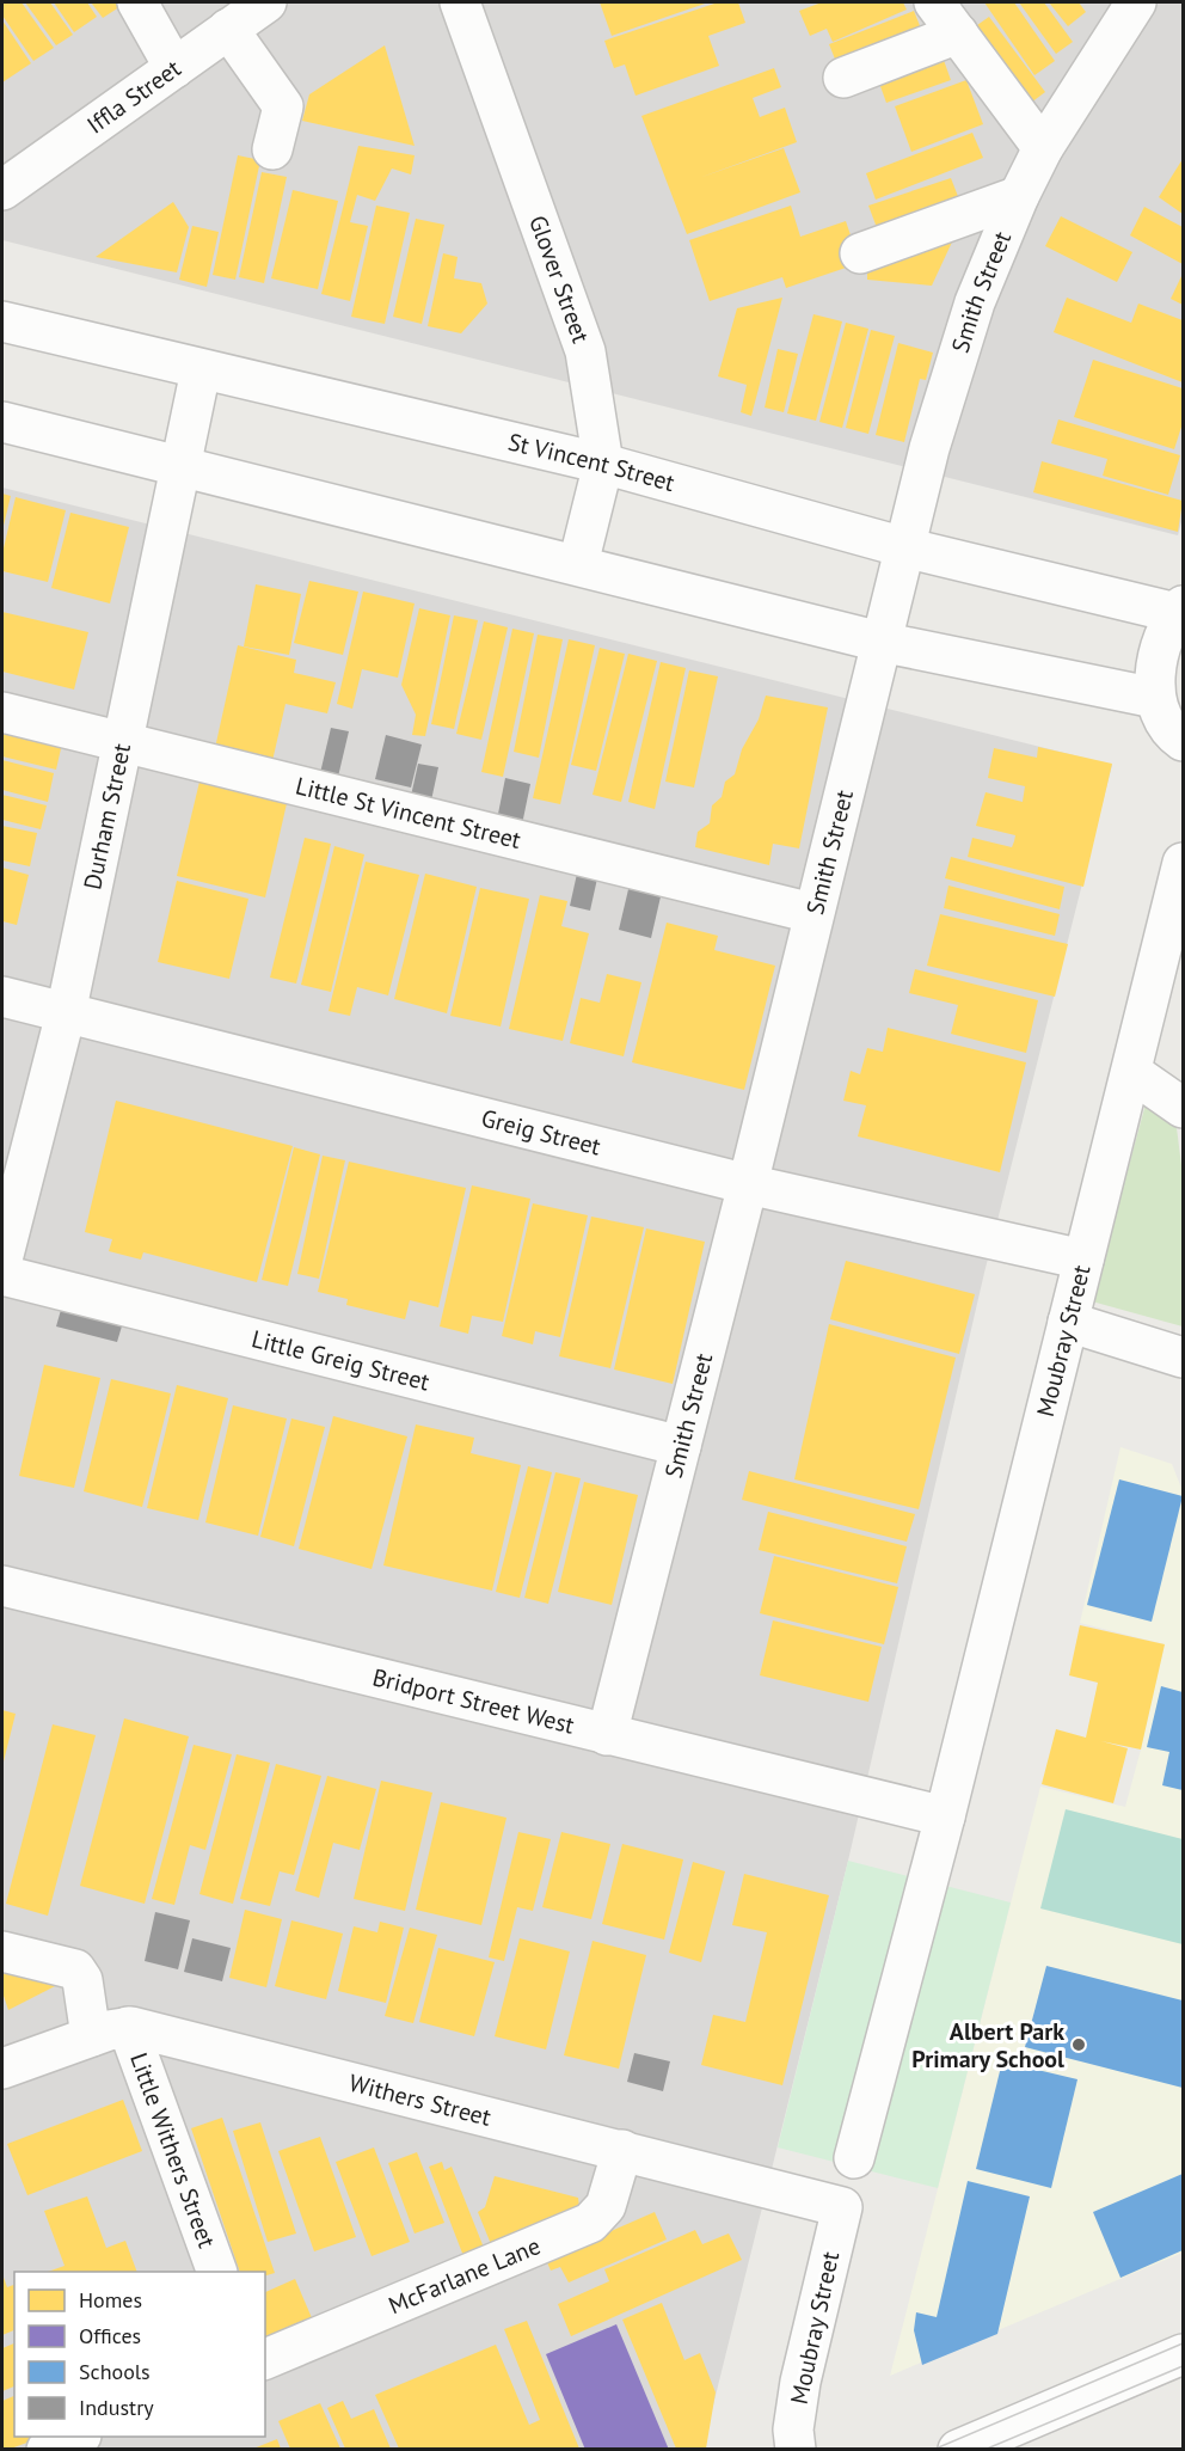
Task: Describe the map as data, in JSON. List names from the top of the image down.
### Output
{
  "streets": {
    "street": [
      "Iffla Street",
      "Glover Street",
      "Smith Street",
      "St Vincent Street",
      "Little St Vincent Street",
      "Durham Street",
      "Greig Street",
      "Moubray Street",
      "Little Greig Street",
      "Bridport Street West",
      "Withers Street",
      "Little Withers Street",
      "McFarlane Lane"
    ]
  },
  "crossings": [
    ["Glover Street", "St Vincent Street"],
    ["Smith Street", "St Vincent Street"],
    ["Smith Street", "Little St Vincent Street"],
    ["Smith Street", "Greig Street"],
    ["Smith Street", "Little Greig Street"],
    ["Smith Street", "Bridport Street West"],
    ["St Vincent Street", "Durham Street"],
    ["Little St Vincent Street", "Durham Street"],
    ["Durham Street", "Greig Street"],
    ["Greig Street", "Moubray Street"],
    ["Moubray Street", "Bridport Street West"],
    ["Moubray Street", "Withers Street"],
    ["Withers Street", "Little Withers Street"],
    ["Withers Street", "McFarlane Lane"]
  ],
  "places": ["Albert Park Primary School"],
  "legend": [
    "Homes",
    "Offices",
    "Schools",
    "Industry"
  ]
}
